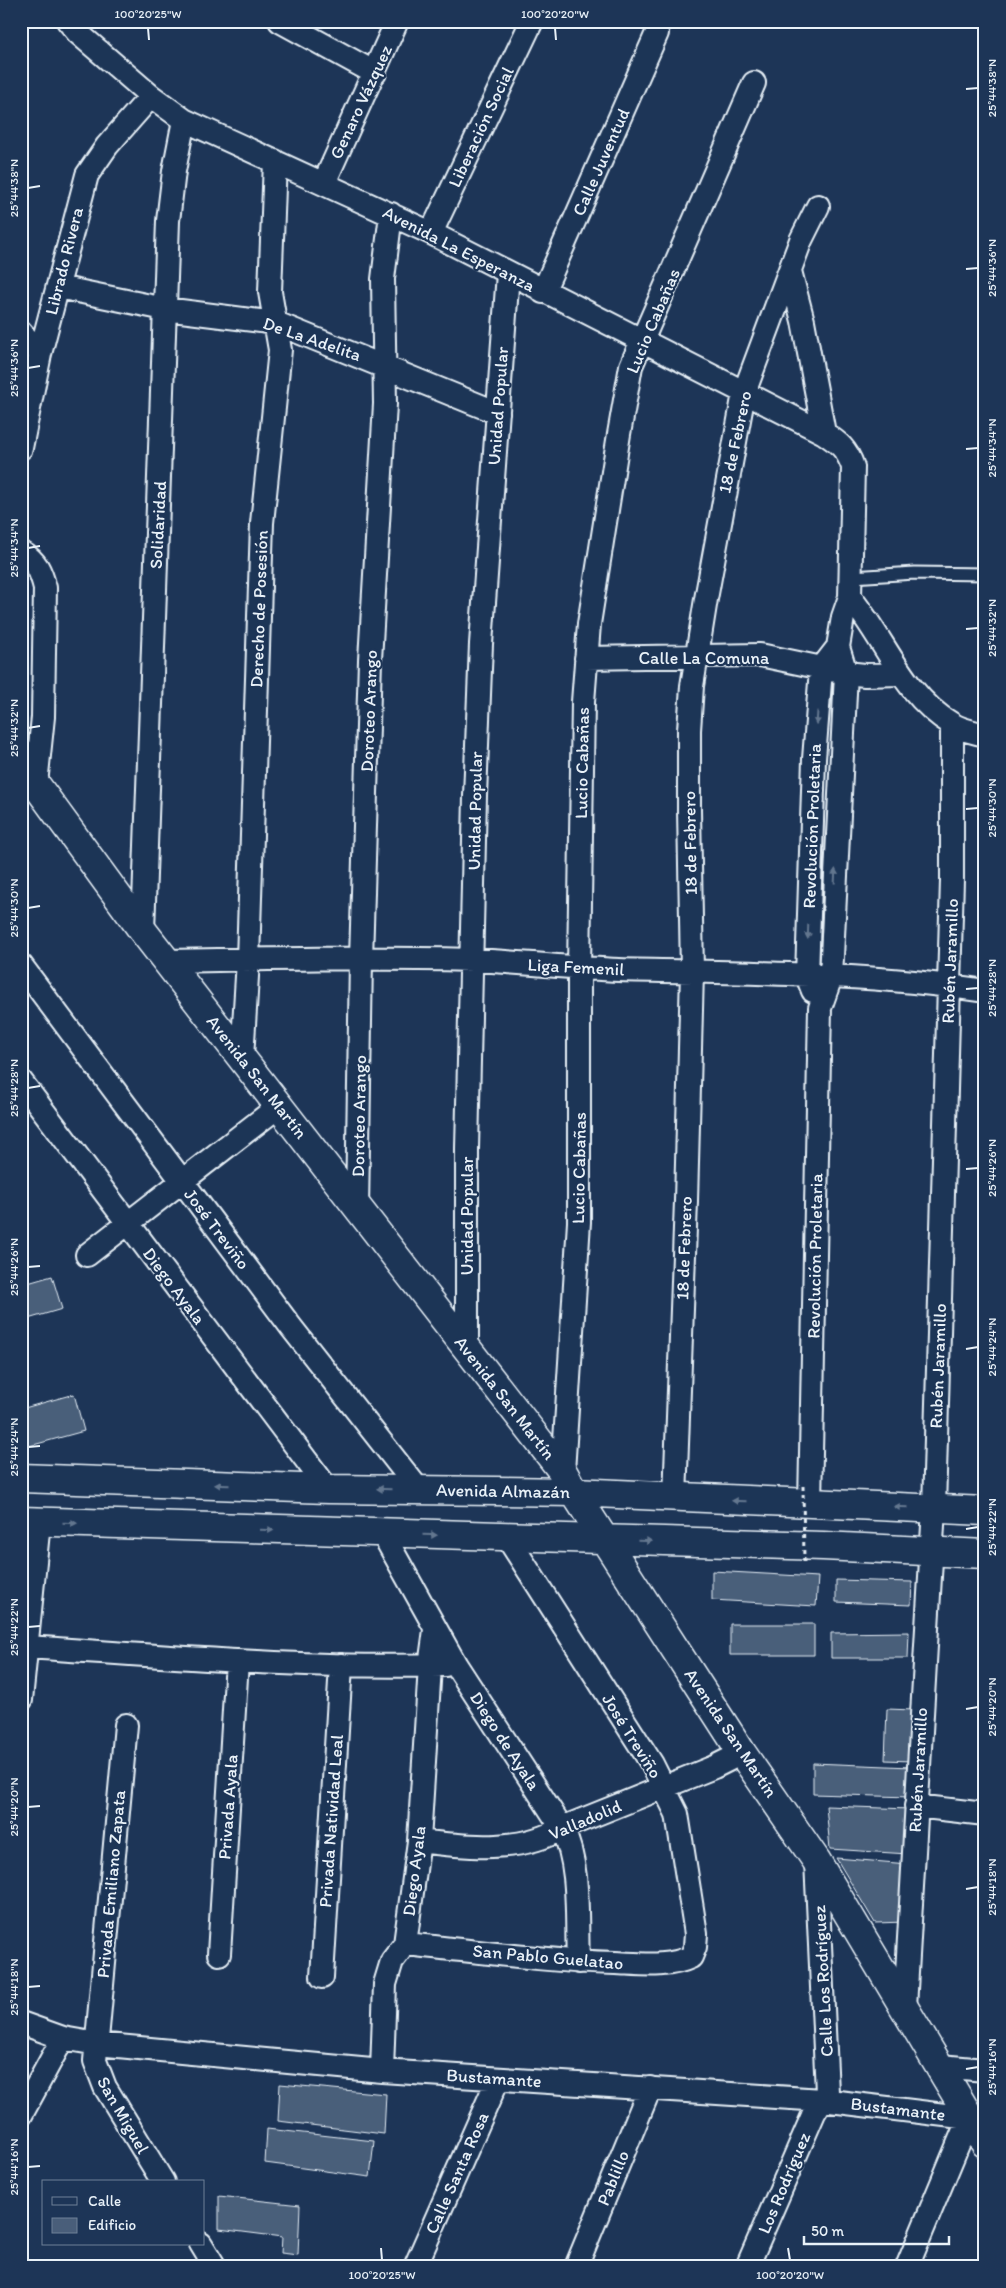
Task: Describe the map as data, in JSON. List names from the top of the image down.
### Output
{
  "streets": {
    "main road": ["Avenida San Martín", "Avenida Almazán"],
    "street": [
      "Genaro Vázquez",
      "Liberación Social",
      "Calle Juventud",
      "Avenida La Esperanza",
      "Librado Rivera",
      "Lucio Cabañas",
      "De La Adelita",
      "Unidad Popular",
      "18 de Febrero",
      "Solidaridad",
      "Derecho de Posesión",
      "Calle La Comuna",
      "Doroteo Arango",
      "Revolución Proletaria",
      "Rubén Jaramillo",
      "Liga Femenil",
      "José Treviño",
      "Diego Ayala",
      "Diego de Ayala",
      "Privada Ayala",
      "Valladolid",
      "Privada Natividad Leal",
      "Privada Emiliano Zapata",
      "San Pablo Guelatao",
      "Calle Los Rodríguez",
      "Bustamante",
      "San Miguel",
      "Calle Santa Rosa",
      "Pablillo",
      "Los Rodríguez"
    ]
  },
  "crossings": [
    ["Genaro Vázquez", "Avenida La Esperanza"],
    ["Liberación Social", "Avenida La Esperanza"],
    ["Calle Juventud", "Avenida La Esperanza"],
    ["Avenida La Esperanza", "Librado Rivera"],
    ["Avenida La Esperanza", "Lucio Cabañas"],
    ["Avenida La Esperanza", "Unidad Popular"],
    ["Avenida La Esperanza", "18 de Febrero"],
    ["Avenida La Esperanza", "Solidaridad"],
    ["Avenida La Esperanza", "Derecho de Posesión"],
    ["Avenida La Esperanza", "Doroteo Arango"],
    ["Avenida La Esperanza", "Revolución Proletaria"],
    ["Librado Rivera", "De La Adelita"],
    ["Lucio Cabañas", "Calle La Comuna"],
    ["Lucio Cabañas", "Liga Femenil"],
    ["Lucio Cabañas", "Avenida San Martín"],
    ["Lucio Cabañas", "Avenida Almazán"],
    ["De La Adelita", "Unidad Popular"],
    ["De La Adelita", "Solidaridad"],
    ["De La Adelita", "Derecho de Posesión"],
    ["De La Adelita", "Doroteo Arango"],
    ["Unidad Popular", "Liga Femenil"],
    ["Unidad Popular", "Avenida San Martín"],
    ["18 de Febrero", "Calle La Comuna"],
    ["18 de Febrero", "Liga Femenil"],
    ["18 de Febrero", "Avenida Almazán"],
    ["Solidaridad", "Avenida San Martín"],
    ["Derecho de Posesión", "Liga Femenil"],
    ["Derecho de Posesión", "Avenida San Martín"],
    ["Calle La Comuna", "Revolución Proletaria"],
    ["Doroteo Arango", "Liga Femenil"],
    ["Doroteo Arango", "Avenida San Martín"],
    ["Revolución Proletaria", "Liga Femenil"],
    ["Revolución Proletaria", "Avenida Almazán"],
    ["Rubén Jaramillo", "Liga Femenil"],
    ["Rubén Jaramillo", "Avenida San Martín"],
    ["Rubén Jaramillo", "Avenida Almazán"],
    ["Liga Femenil", "Avenida San Martín"],
    ["Avenida San Martín", "Avenida Almazán"],
    ["Avenida San Martín", "Valladolid"],
    ["Avenida San Martín", "Calle Los Rodríguez"],
    ["Avenida San Martín", "Bustamante"],
    ["José Treviño", "Avenida Almazán"],
    ["José Treviño", "Valladolid"],
    ["José Treviño", "San Pablo Guelatao"],
    ["Diego Ayala", "Avenida Almazán"],
    ["Diego Ayala", "Diego de Ayala"],
    ["Diego Ayala", "Valladolid"],
    ["Diego Ayala", "San Pablo Guelatao"],
    ["Diego Ayala", "Bustamante"],
    ["Diego de Ayala", "Valladolid"],
    ["Diego de Ayala", "San Pablo Guelatao"],
    ["Privada Emiliano Zapata", "Bustamante"],
    ["Privada Emiliano Zapata", "San Miguel"],
    ["Calle Los Rodríguez", "Bustamante"],
    ["Calle Los Rodríguez", "Los Rodríguez"],
    ["Bustamante", "San Miguel"],
    ["Bustamante", "Calle Santa Rosa"],
    ["Bustamante", "Pablillo"],
    ["Bustamante", "Los Rodríguez"]
  ],
  "legend": ["Calle", "Edificio"],
  "scale_bar": "50 m",
  "coordinates": [
    "100°20'25\"W",
    "100°20'20\"W",
    "25°44'38\"N",
    "25°44'36\"N",
    "25°44'34\"N",
    "25°44'32\"N",
    "25°44'30\"N",
    "25°44'28\"N",
    "25°44'26\"N",
    "25°44'24\"N",
    "25°44'22\"N",
    "25°44'20\"N",
    "25°44'18\"N",
    "25°44'16\"N"
  ]
}
